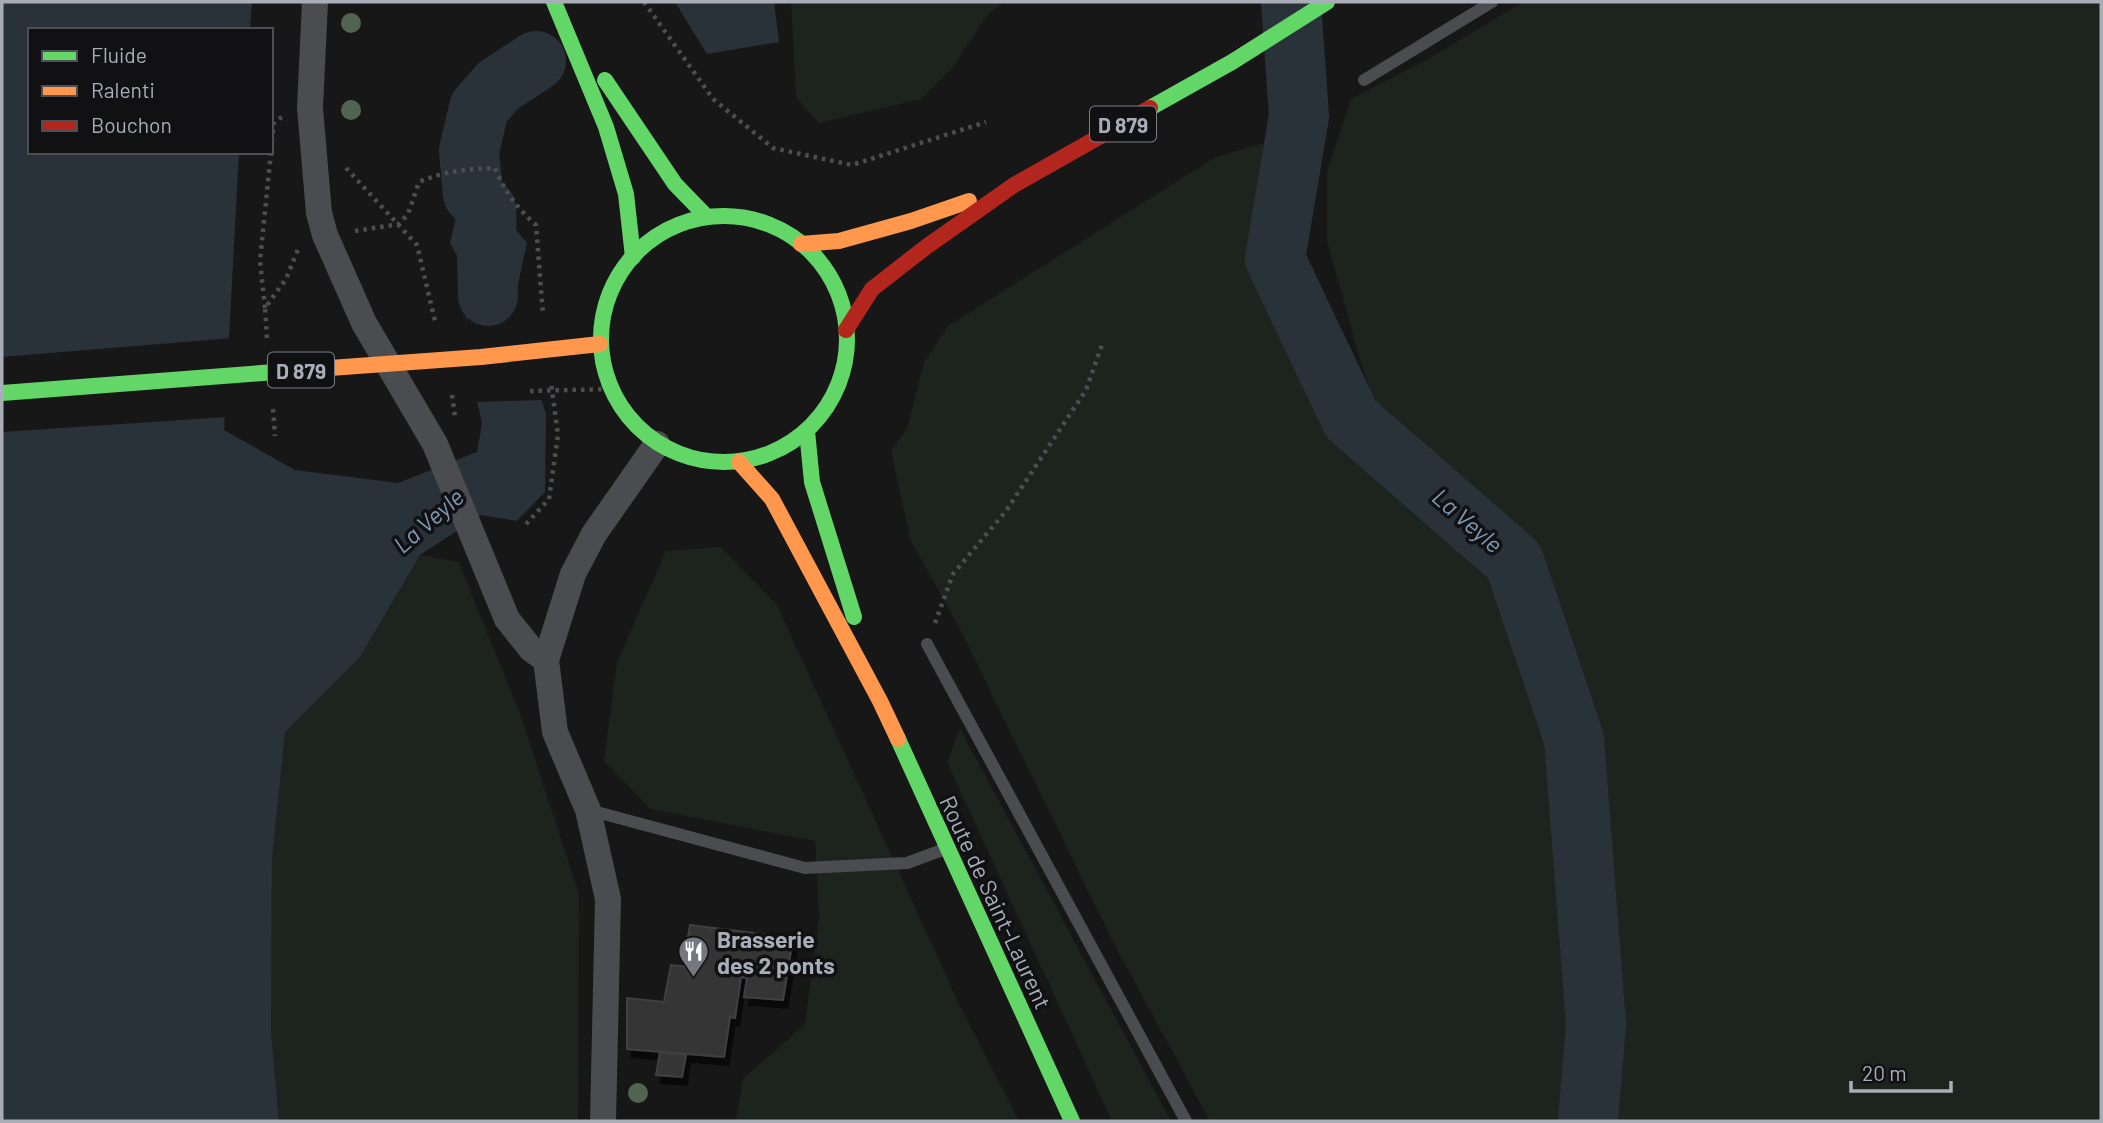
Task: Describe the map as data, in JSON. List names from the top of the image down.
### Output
{
  "streets": {
    "main road": ["D 879", "Route de Saint-Laurent"]
  },
  "crossings": [
    ["D 879", "Route de Saint-Laurent"]
  ],
  "water": ["La Veyle"],
  "places": {
    "restaurant": ["Brasserie des 2 ponts"]
  },
  "legend": ["Fluide", "Ralenti", "Bouchon"],
  "scale_bar": "20 m"
}
